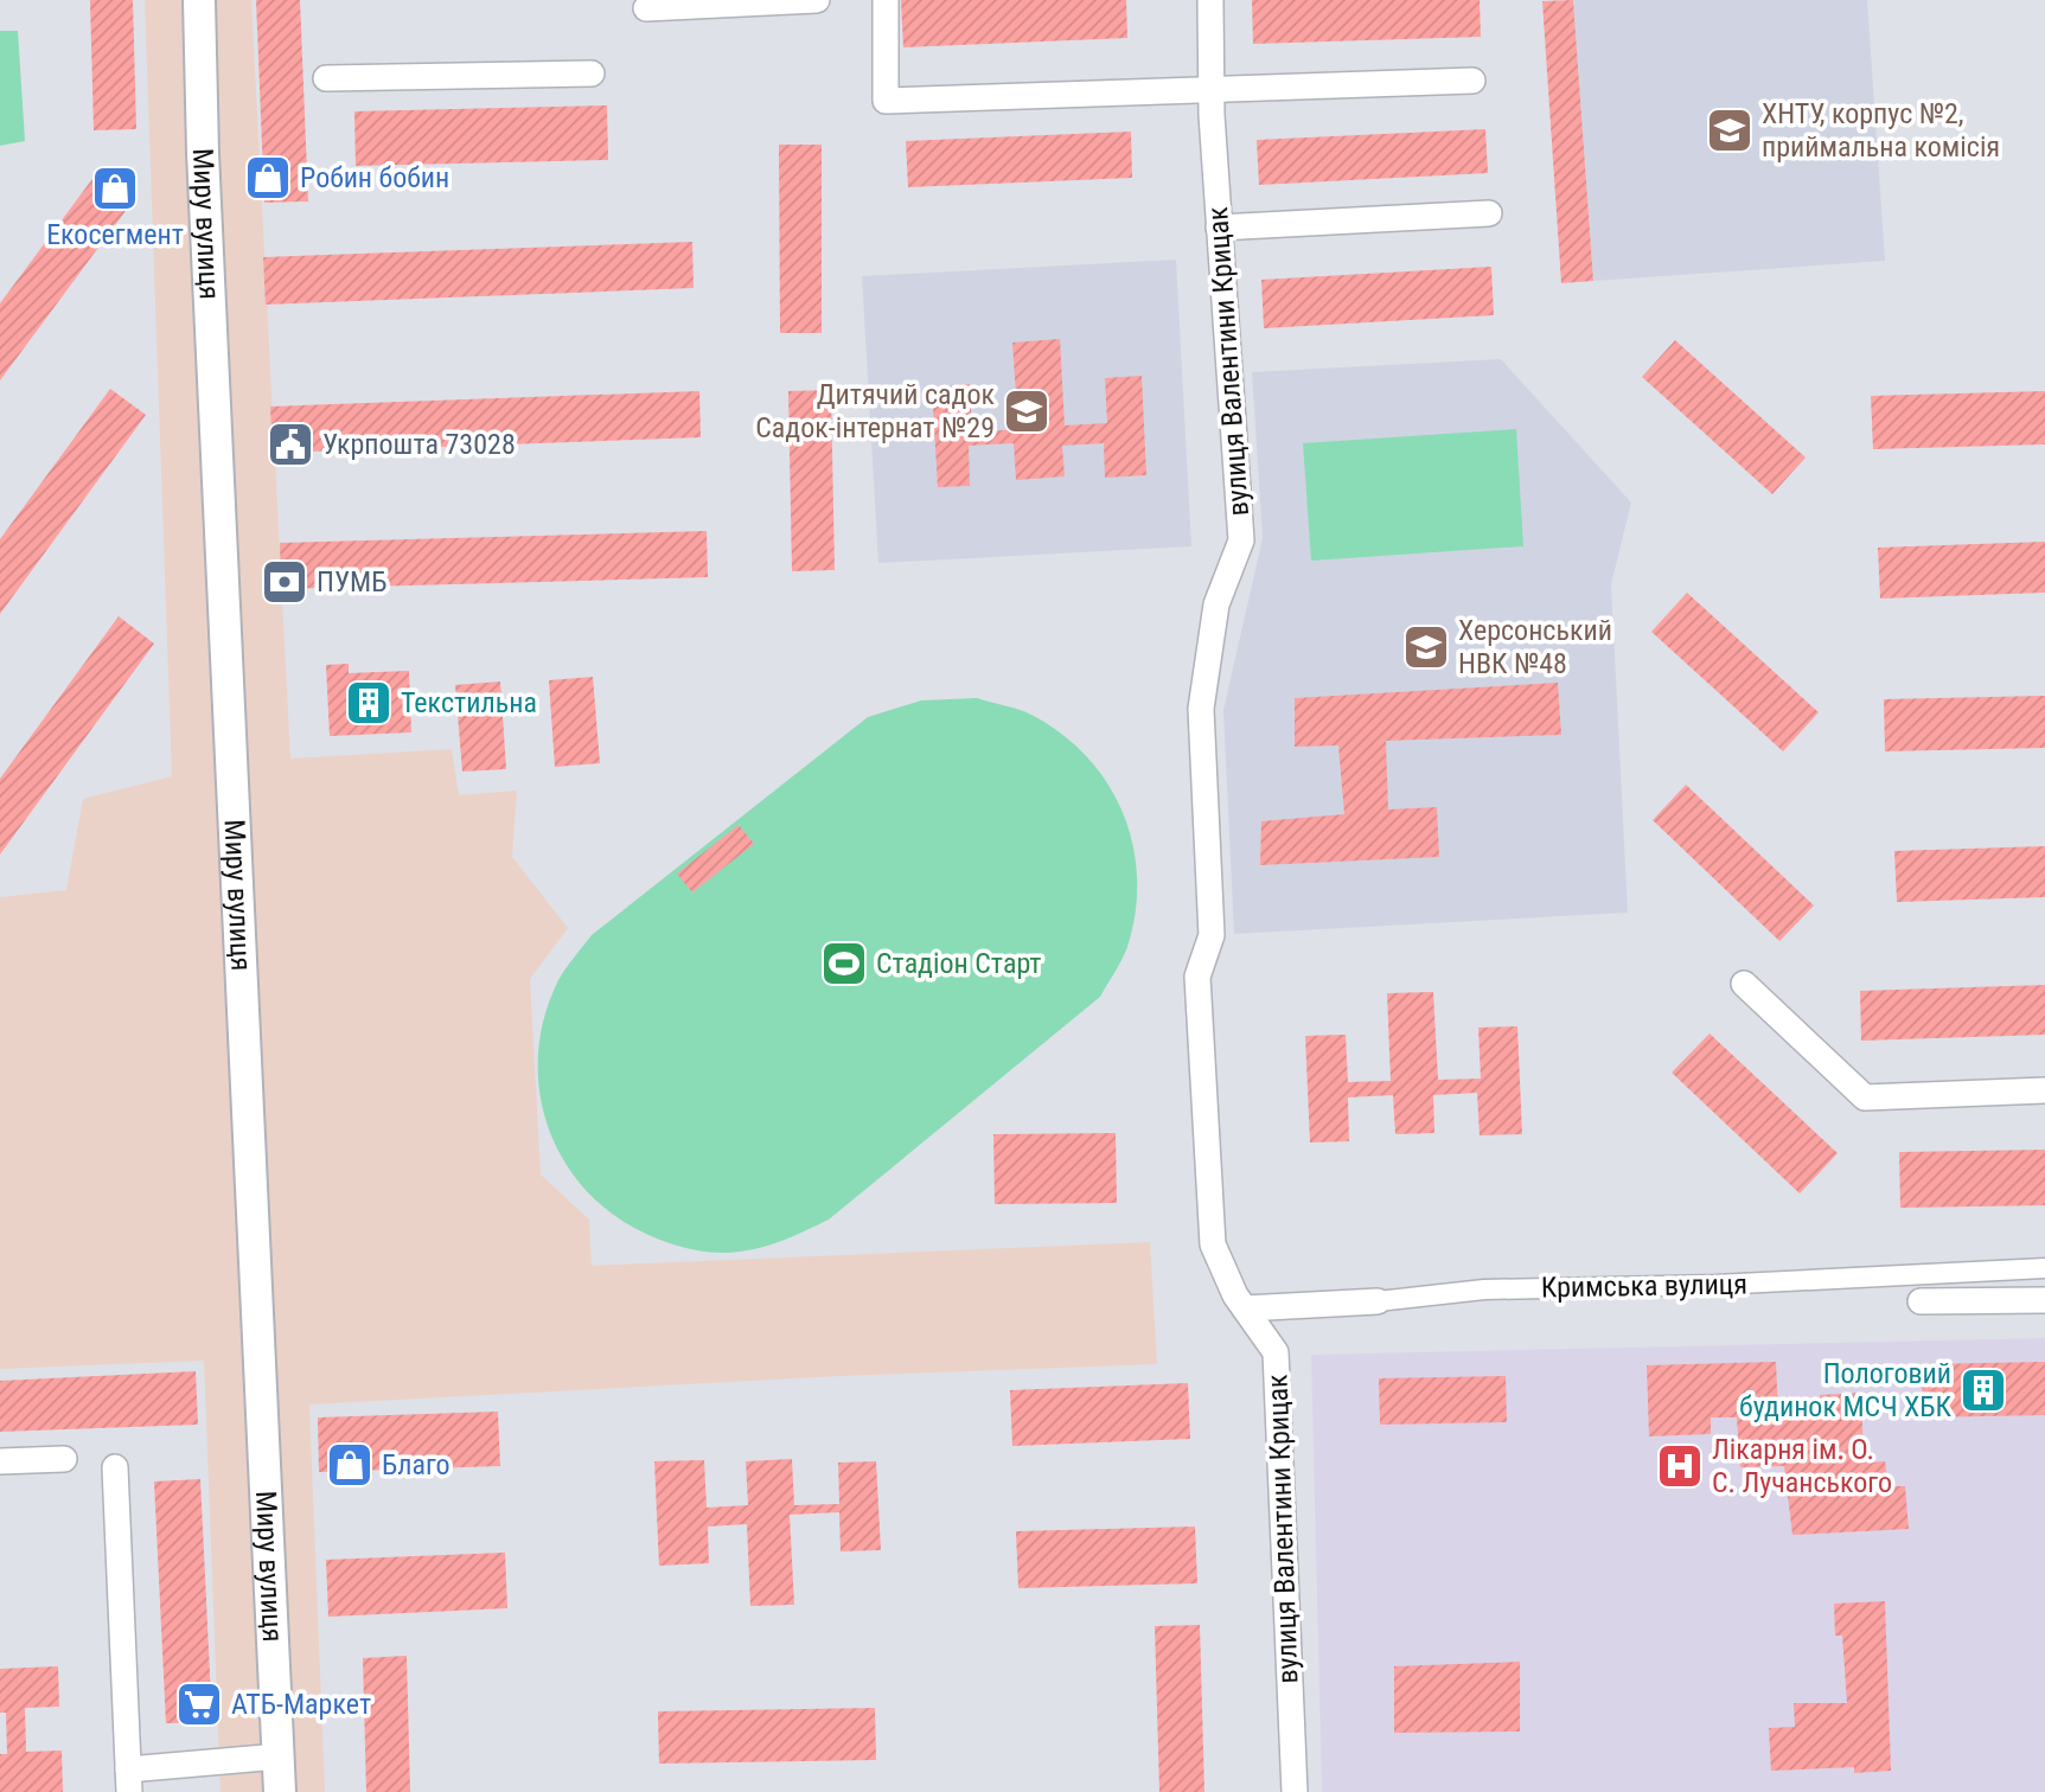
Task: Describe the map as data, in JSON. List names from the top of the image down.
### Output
{
  "streets": {
    "street": ["Миру вулиця", "вулиця Валентини Крицак", "Кримська вулиця"]
  },
  "crossings": [
    ["вулиця Валентини Крицак", "Кримська вулиця"]
  ],
  "places": {
    "school or university": ["ХНТУ, корпус №2, приймальна комісія", "Дитячий садок Садок-інтернат №29", "Херсонський НВК №48"],
    "shop": ["Робин бобин", "Екосегмент", "Благо"],
    "public building": ["Укрпошта 73028"],
    "bank": ["ПУМБ"],
    "building": ["Текстильна", "Пологовий будинок МСЧ ХБК"],
    "sports": ["Стадіон Старт"],
    "hospital": ["Лікарня ім. О. С. Лучанського"],
    "supermarket": ["АТБ-Маркет"]
  }
}
